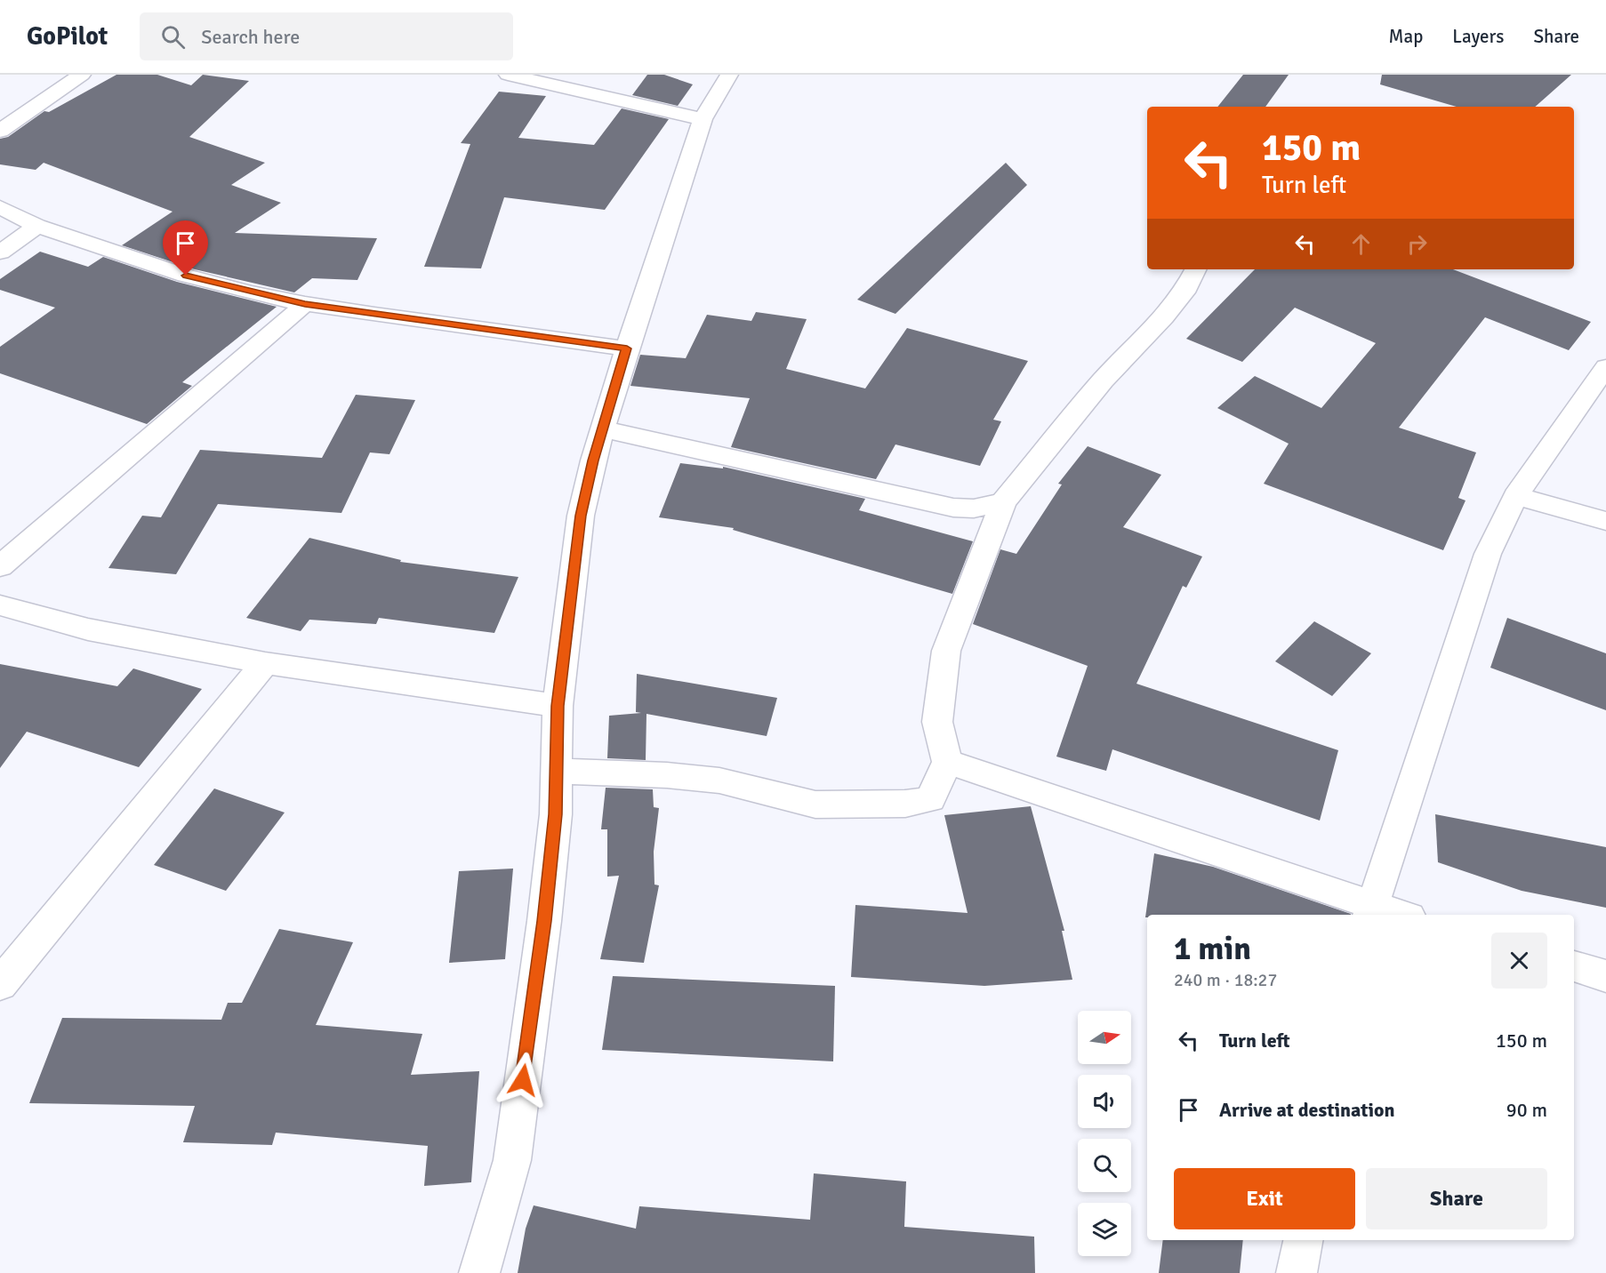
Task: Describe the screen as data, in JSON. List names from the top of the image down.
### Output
{
  "north": "right",
  "page": {
    "header": "GoPilot",
    "search": "Search here",
    "nav": ["Map", "Layers", "Share"],
    "turn": ["150 m", "Turn left"],
    "heading": ["1 min", "240 m · 18:27"],
    "list": [
      {
        "name": "Turn left",
        "value": "150 m"
      },
      {
        "name": "Arrive at destination",
        "value": "90 m"
      }
    ],
    "buttons": ["Exit", "Share"]
  }
}
